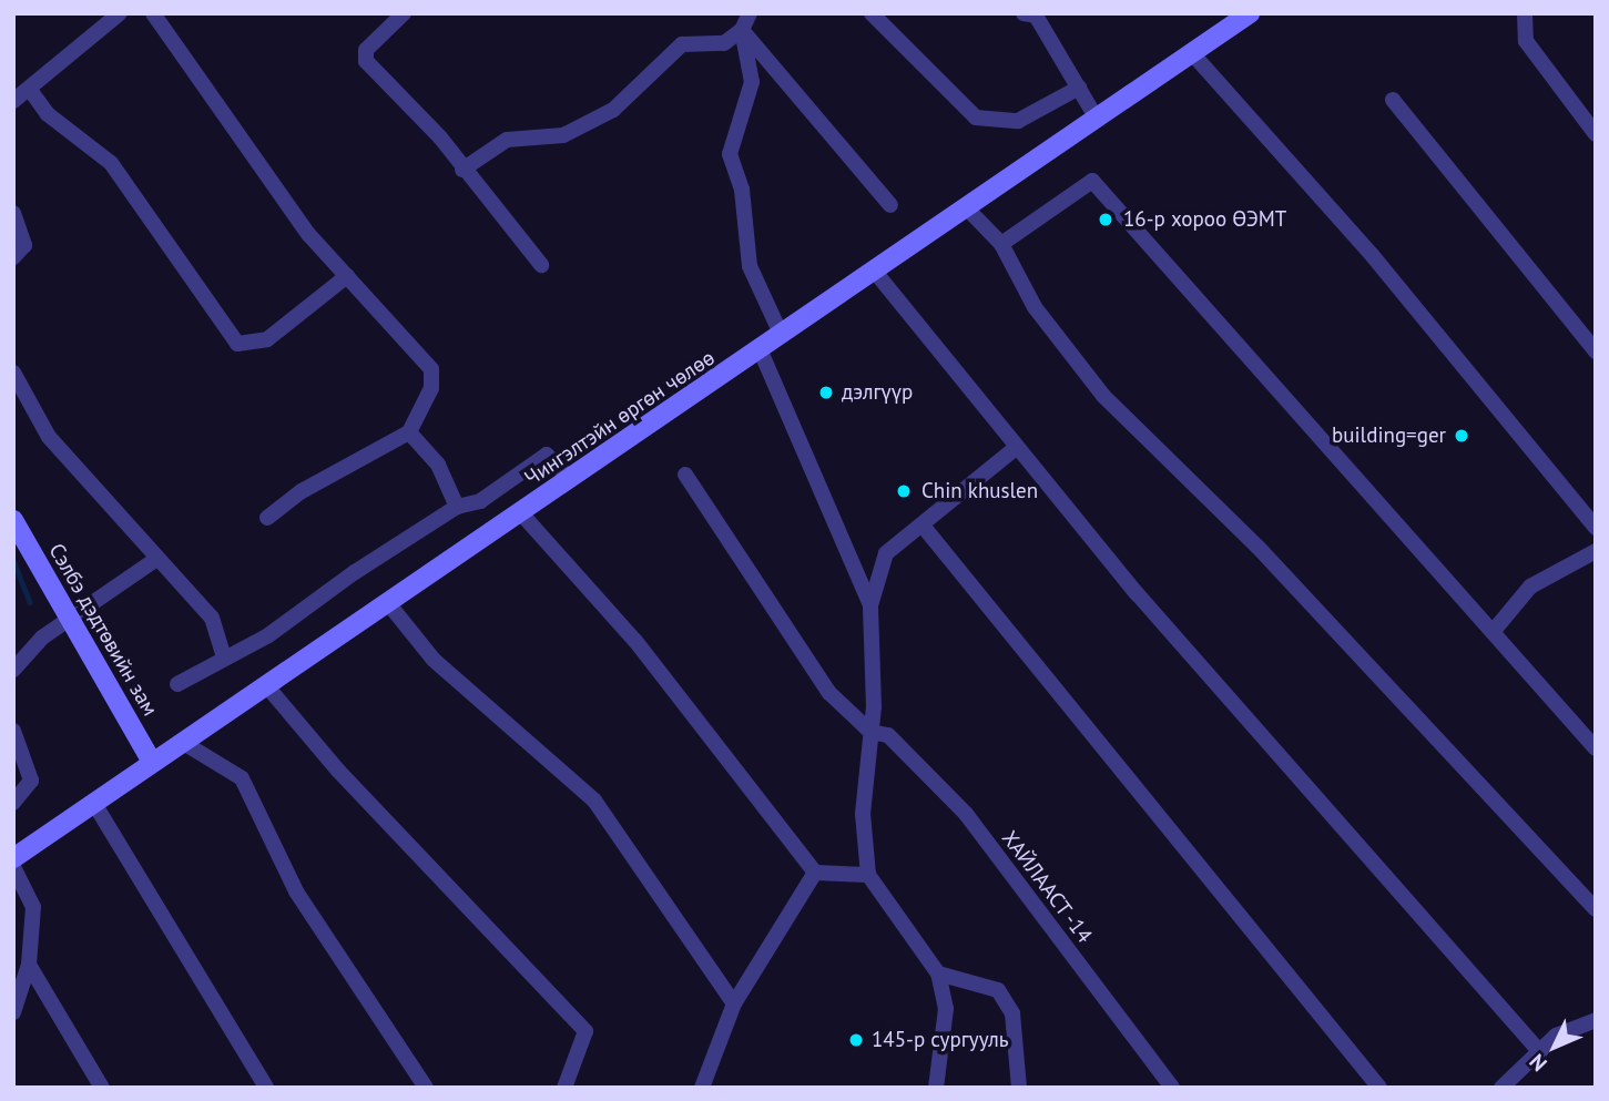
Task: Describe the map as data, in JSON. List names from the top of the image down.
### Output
{
  "streets": {
    "main road": ["Чингэлтэйн өргөн чөлөө", "Сэлбэ дэдтөвийн зам"],
    "street": ["ХАЙЛААСТ -14"]
  },
  "crossings": [
    ["Чингэлтэйн өргөн чөлөө", "Сэлбэ дэдтөвийн зам"]
  ],
  "places": [
    "16-р хороо ӨЭМТ",
    "дэлгүүр",
    "building=ger",
    "Chin khuslen",
    "145-р сургууль"
  ],
  "north": "bottom left"
}
